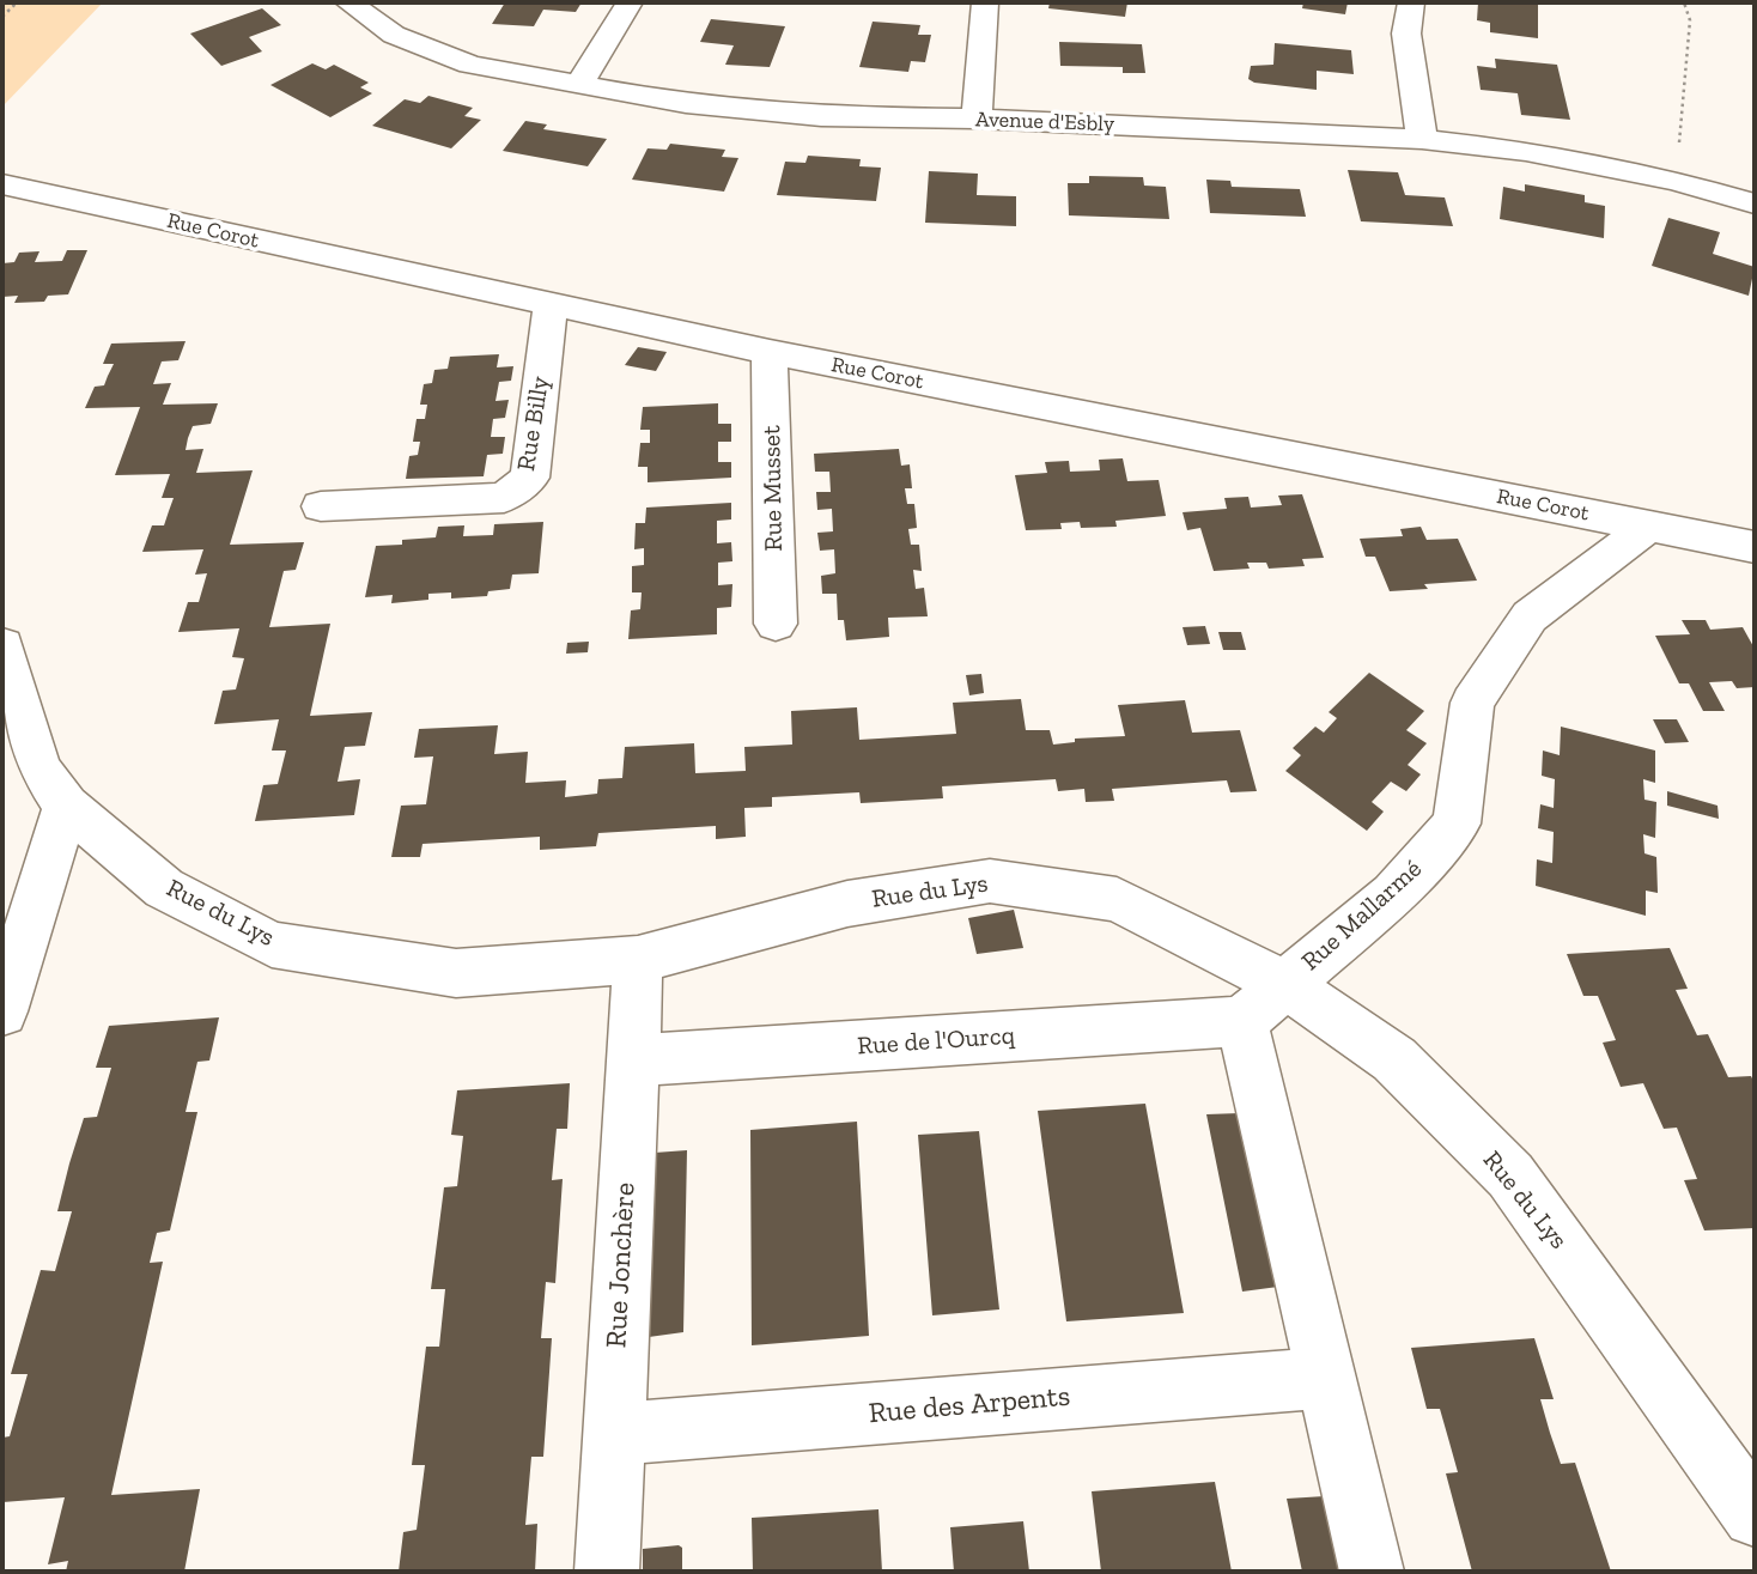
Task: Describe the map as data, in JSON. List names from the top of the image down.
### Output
{
  "streets": {
    "street": [
      "Avenue d'Esbly",
      "Rue Corot",
      "Rue Billy",
      "Rue Musset",
      "Rue du Lys",
      "Rue Mallarmé",
      "Rue de l'Ourcq",
      "Rue Jonchère",
      "Rue des Arpents"
    ]
  },
  "crossings": [
    ["Rue Corot", "Rue Billy"],
    ["Rue Corot", "Rue Musset"],
    ["Rue Corot", "Rue Mallarmé"],
    ["Rue du Lys", "Rue Mallarmé"],
    ["Rue du Lys", "Rue Jonchère"],
    ["Rue Mallarmé", "Rue de l'Ourcq"],
    ["Rue de l'Ourcq", "Rue Jonchère"],
    ["Rue Jonchère", "Rue des Arpents"]
  ]
}
